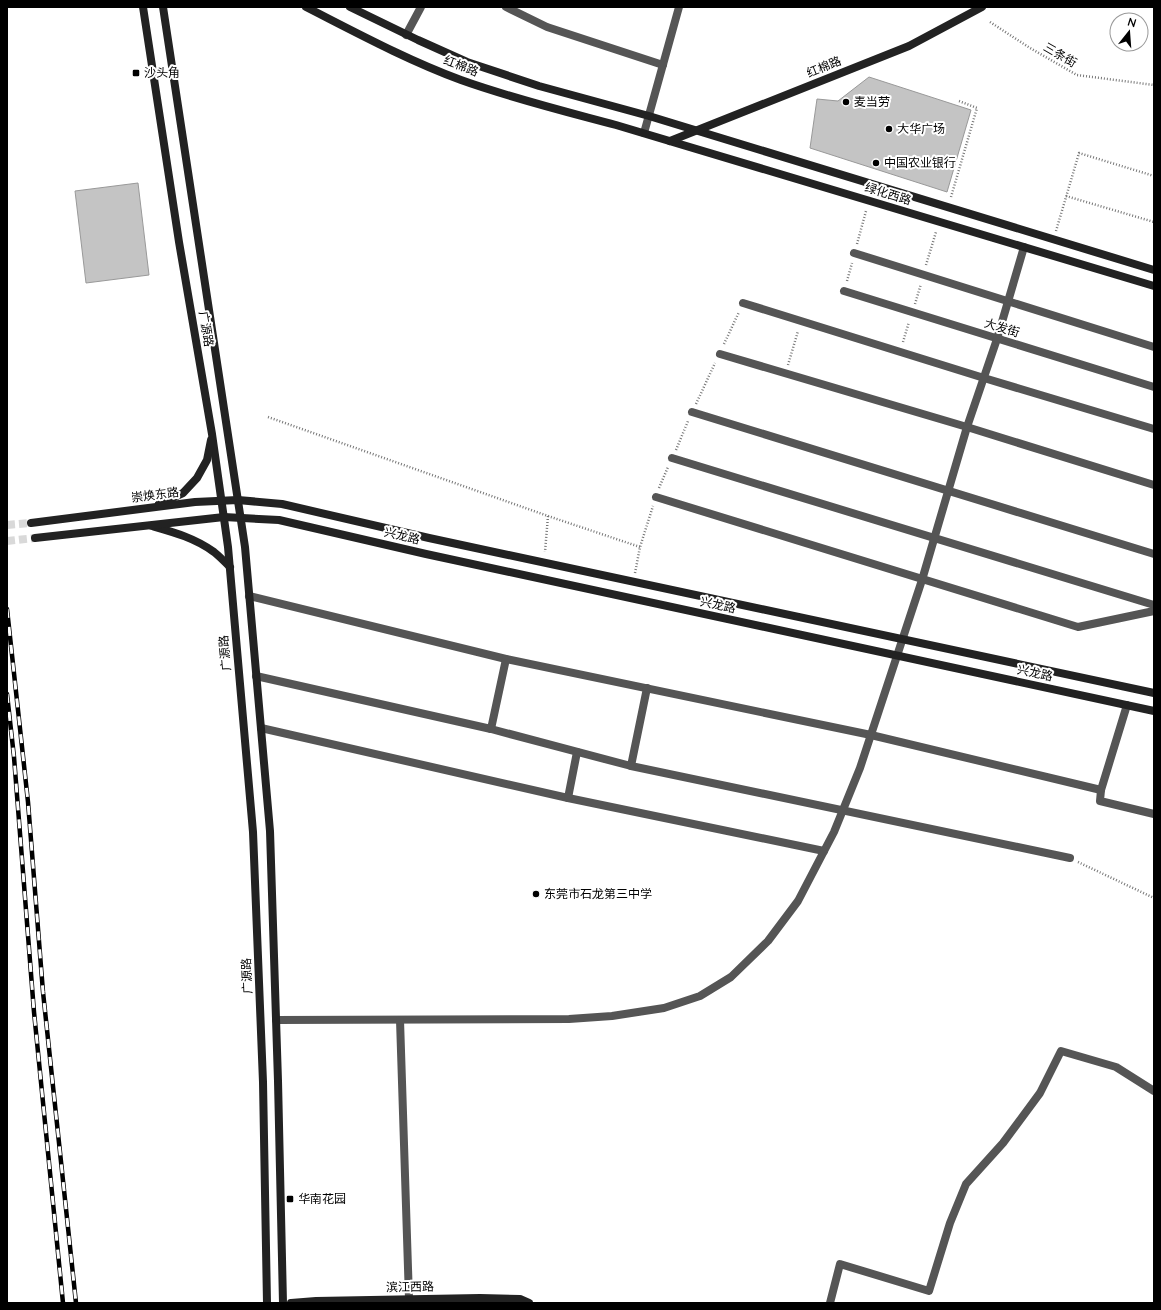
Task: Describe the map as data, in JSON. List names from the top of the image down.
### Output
{
  "streets": {
    "main road": [
      "红棉路",
      "绿化西路",
      "广源路",
      "崇焕东路",
      "兴龙路",
      "滨江西路"
    ],
    "street": ["大发街"],
    "path": ["三条街"]
  },
  "crossings": [
    ["红棉路", "绿化西路"],
    ["广源路", "崇焕东路"],
    ["广源路", "兴龙路"],
    ["崇焕东路", "兴龙路"]
  ],
  "places": {
    "transit": ["沙头角", "华南花园"],
    "other": [
      "麦当劳",
      "大华广场",
      "中国农业银行",
      "东莞市石龙第三中学"
    ]
  },
  "north": "top"
}
